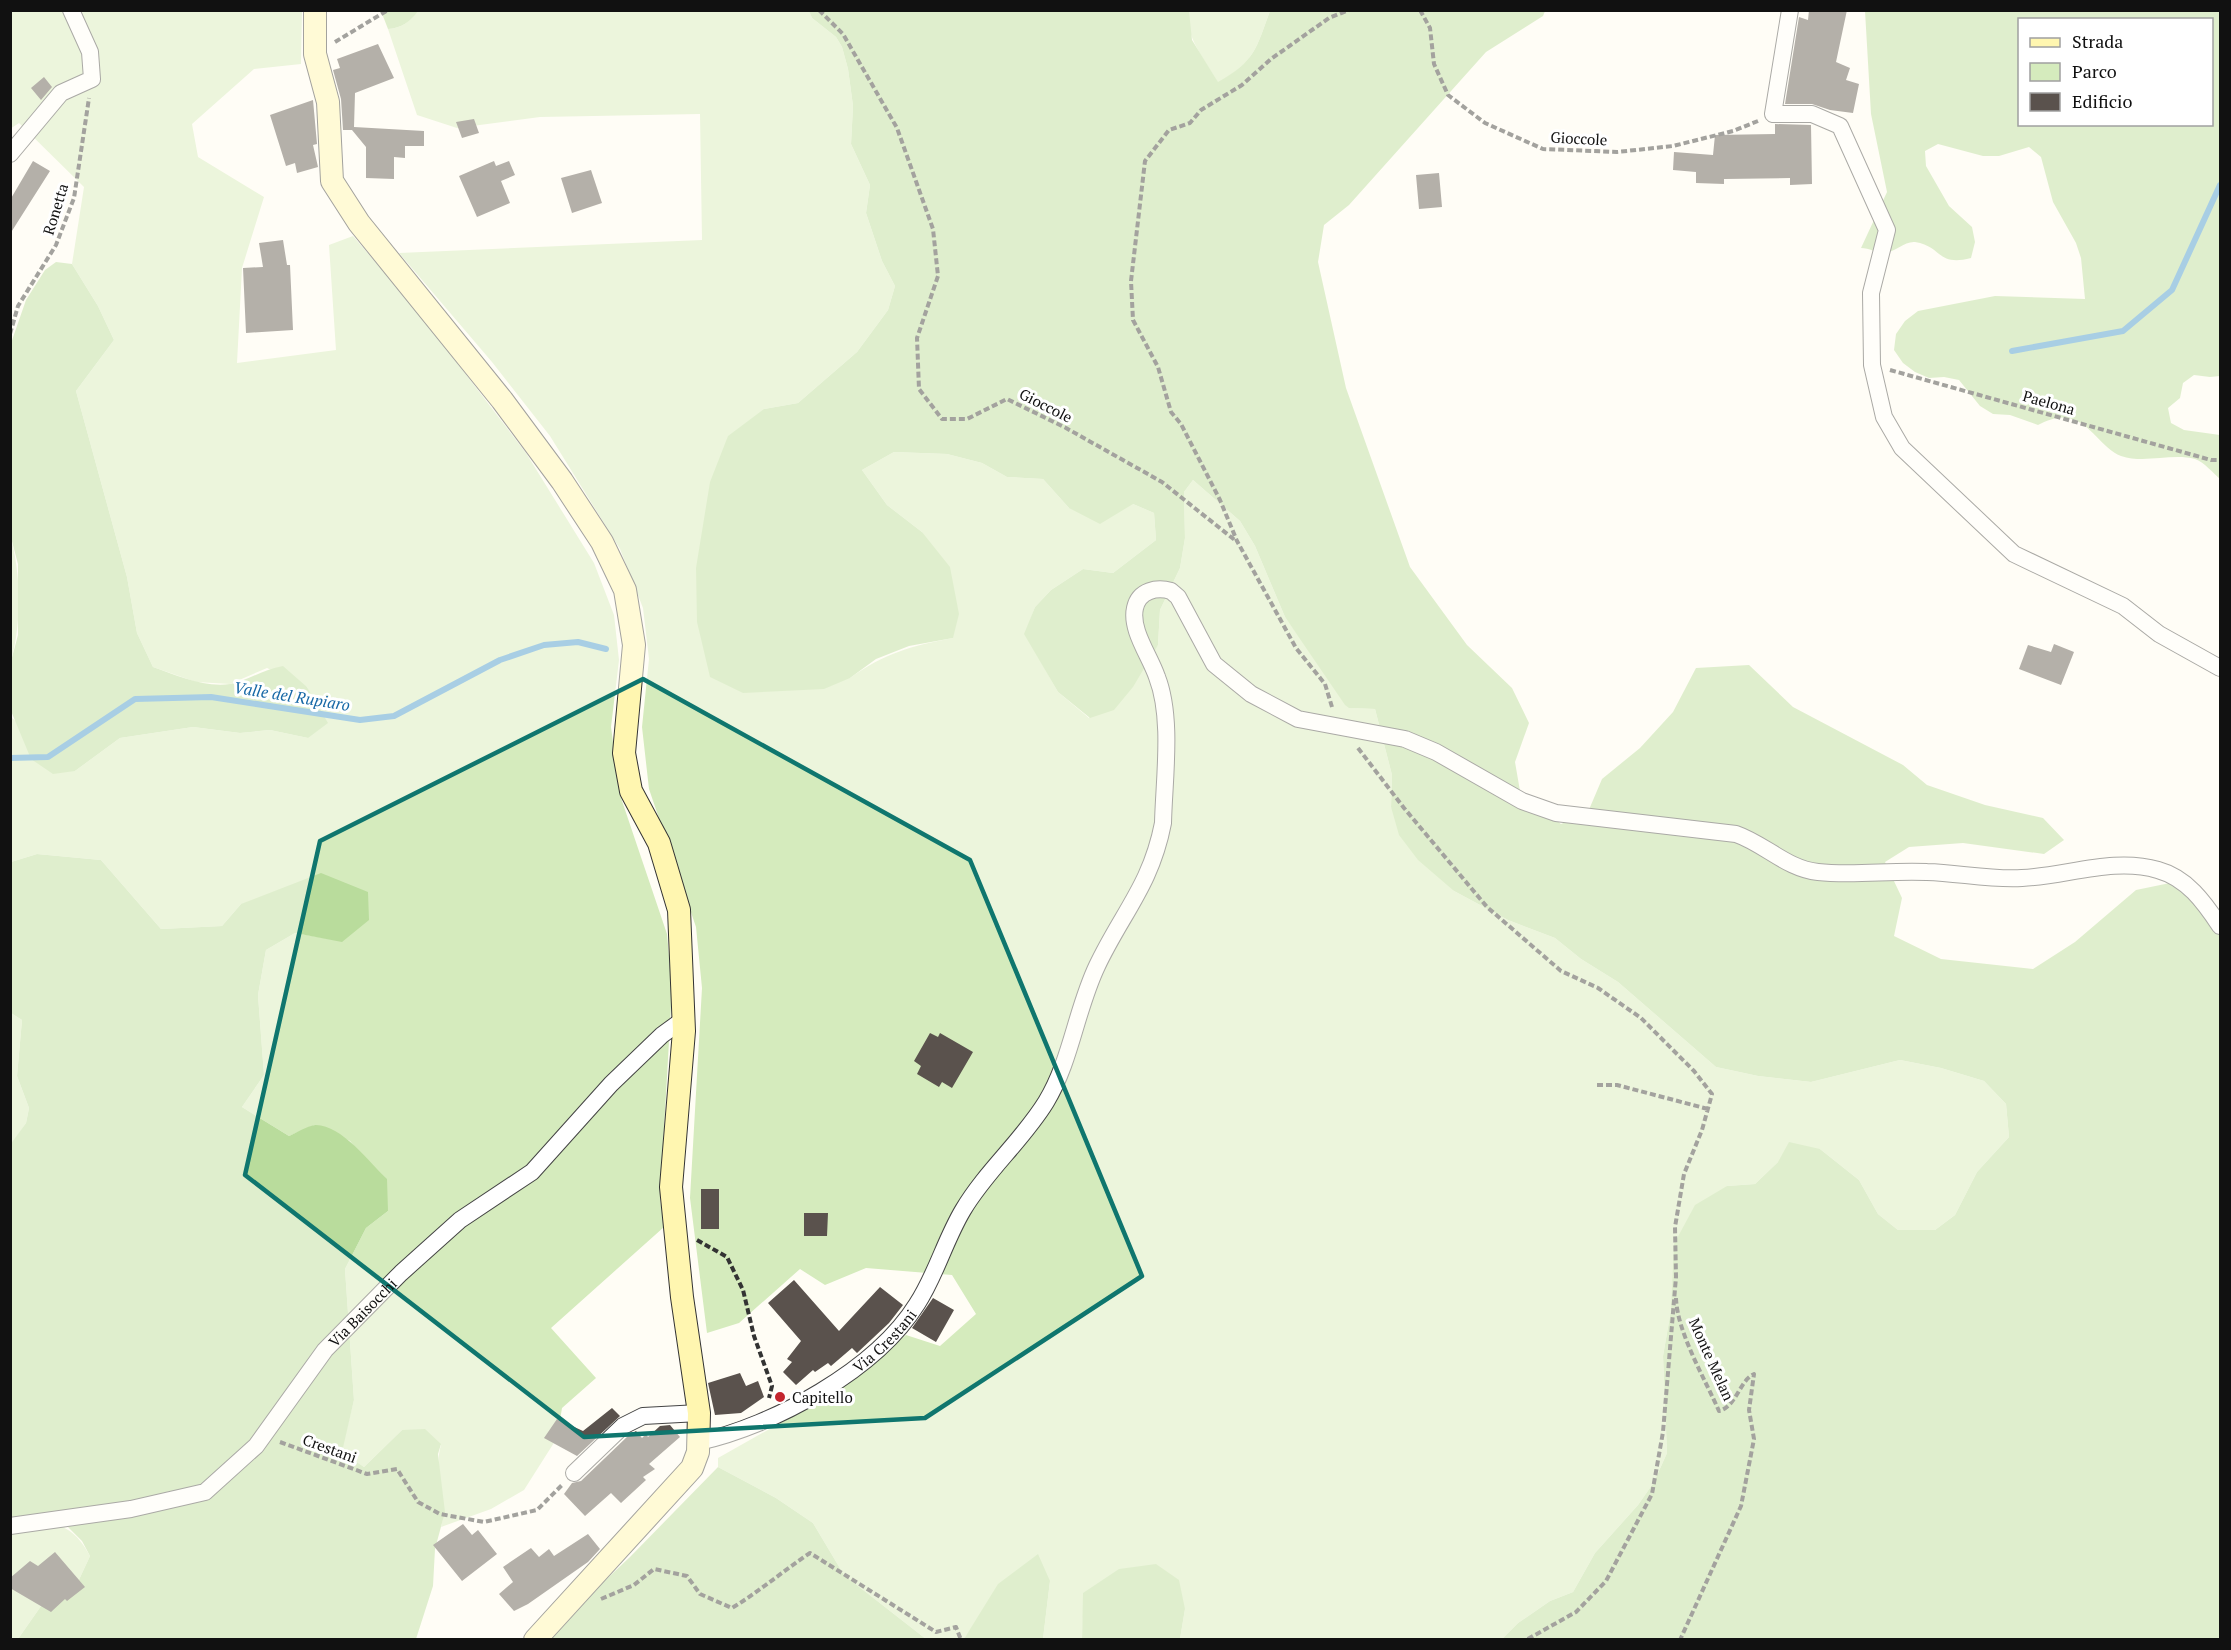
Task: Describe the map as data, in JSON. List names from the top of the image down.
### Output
{
  "streets": {
    "street": ["Via Baisocchi", "Via Crestani"],
    "path": [
      "Gioccole",
      "Ronetta",
      "Paelona",
      "Monte Melan",
      "Crestani"
    ]
  },
  "crossings": [
    ["Gioccole", "Via Crestani"],
    ["Via Baisocchi", "Crestani"]
  ],
  "water": ["Valle del Rupiaro"],
  "places": ["Capitello"],
  "legend": ["Strada", "Parco", "Edificio"]
}
